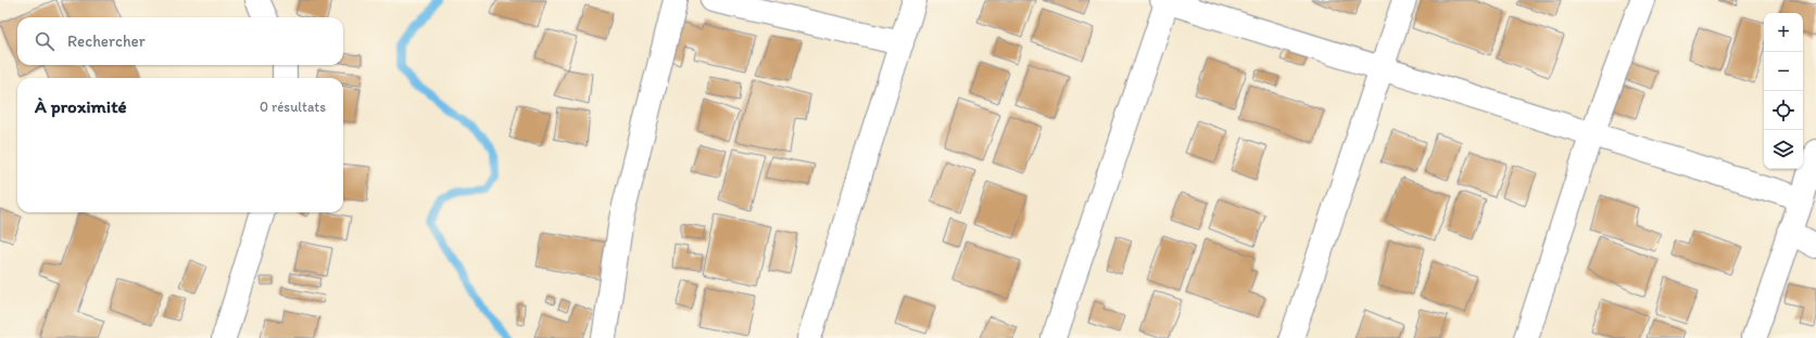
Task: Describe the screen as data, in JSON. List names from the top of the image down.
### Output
{
  "page": {
    "map_buttons": ["+", "−"],
    "search": "Rechercher",
    "heading": ["À proximité", "0 résultats"]
  }
}
